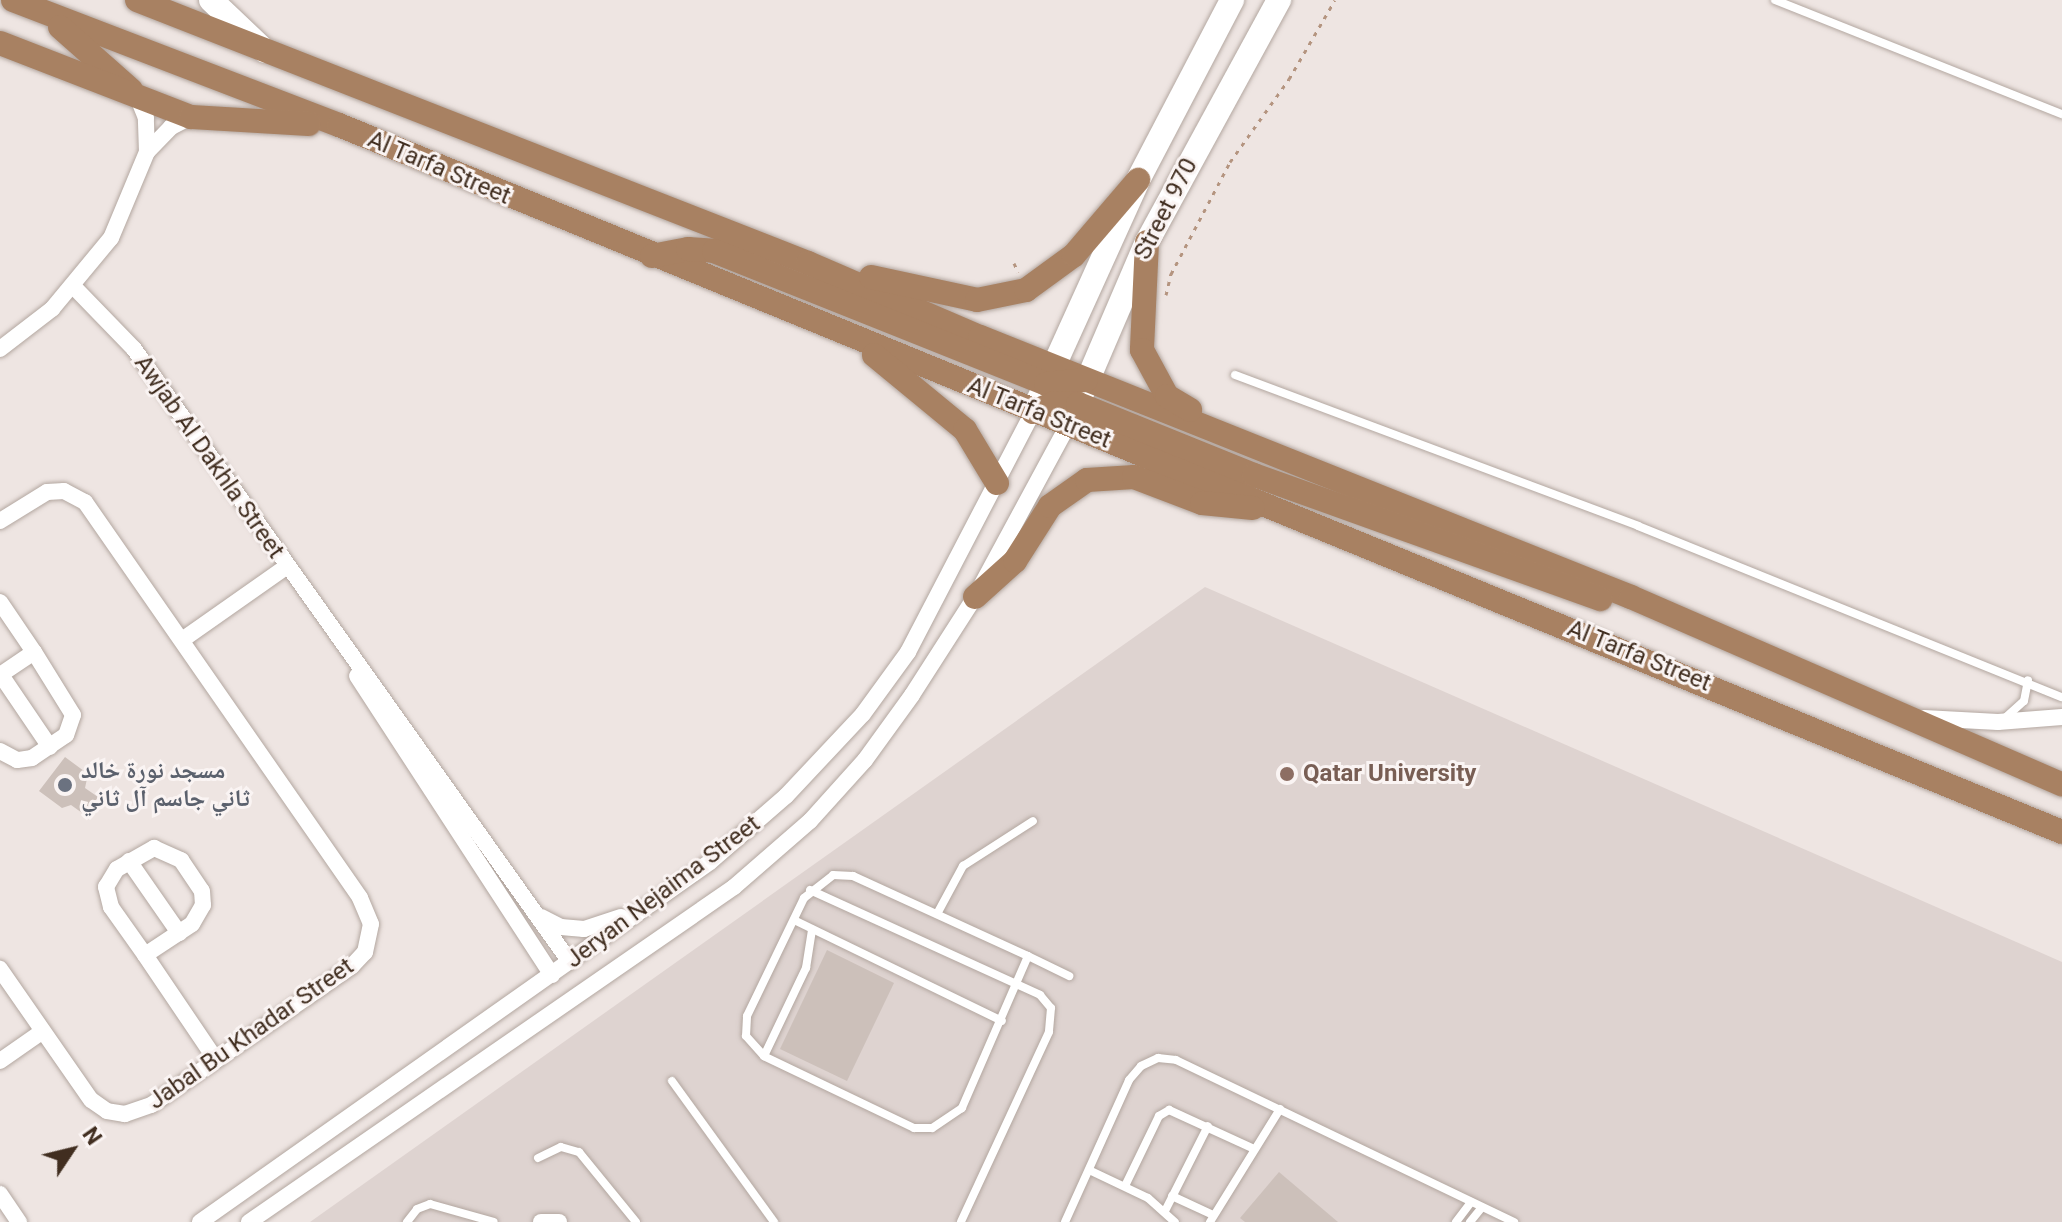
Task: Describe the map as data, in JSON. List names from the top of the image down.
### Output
{
  "streets": {
    "main road": ["Al Tarfa Street", "Street 970"],
    "street": ["Awjab Al Dakhla Street", "Jeryan Nejaima Street", "Jabal Bu Khadar Street"]
  },
  "crossings": [
    ["Al Tarfa Street", "Street 970"],
    ["Al Tarfa Street", "Jeryan Nejaima Street"],
    ["Street 970", "Jeryan Nejaima Street"],
    ["Awjab Al Dakhla Street", "Jeryan Nejaima Street"]
  ],
  "places": ["Qatar University", "مسجد نورة خالد ثاني جاسم آل ثاني"],
  "north": "top right"
}
